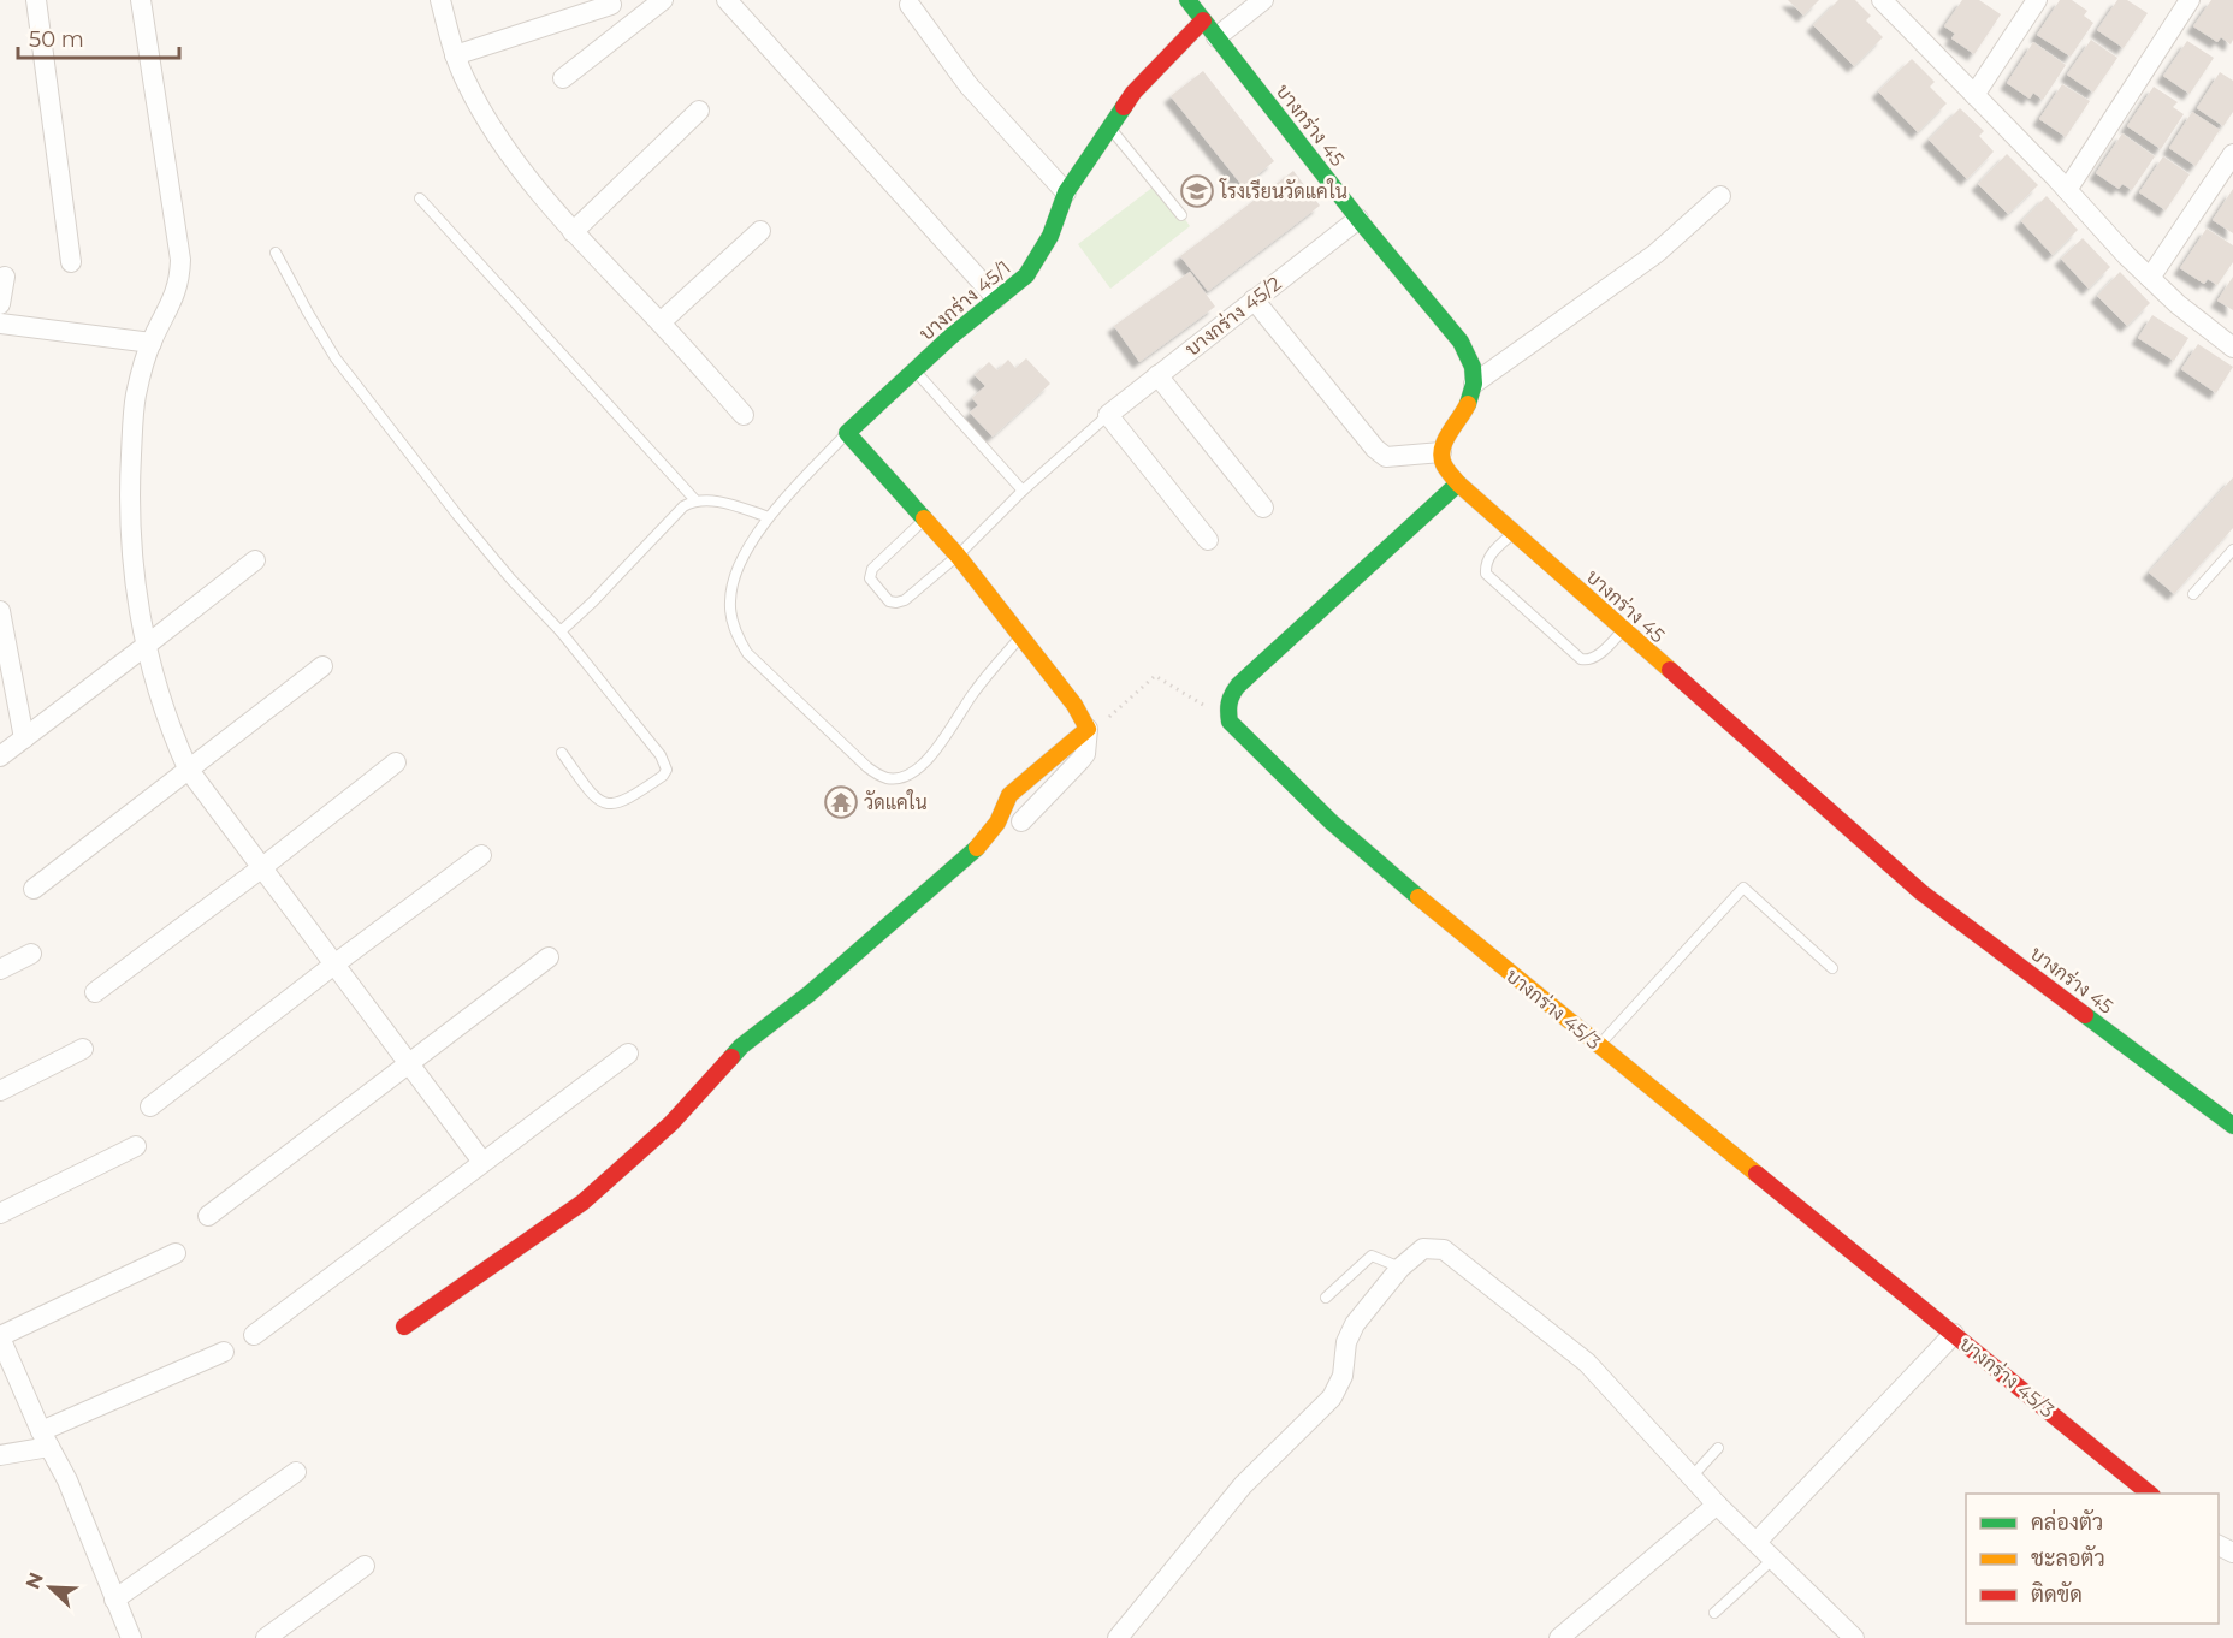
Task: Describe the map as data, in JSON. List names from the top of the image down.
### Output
{
  "streets": {
    "street": [
      "บางกร่าง 45",
      "บางกร่าง 45/1",
      "บางกร่าง 45/2",
      "บางกร่าง 45/3"
    ]
  },
  "crossings": [
    ["บางกร่าง 45", "บางกร่าง 45/1"],
    ["บางกร่าง 45", "บางกร่าง 45/2"]
  ],
  "places": {
    "school or university": ["โรงเรียนวัดแคใน"],
    "temple": ["วัดแคใน"]
  },
  "legend": ["คล่องตัว", "ชะลอตัว", "ติดขัด"],
  "scale_bar": "50 m",
  "north": "top left"
}
